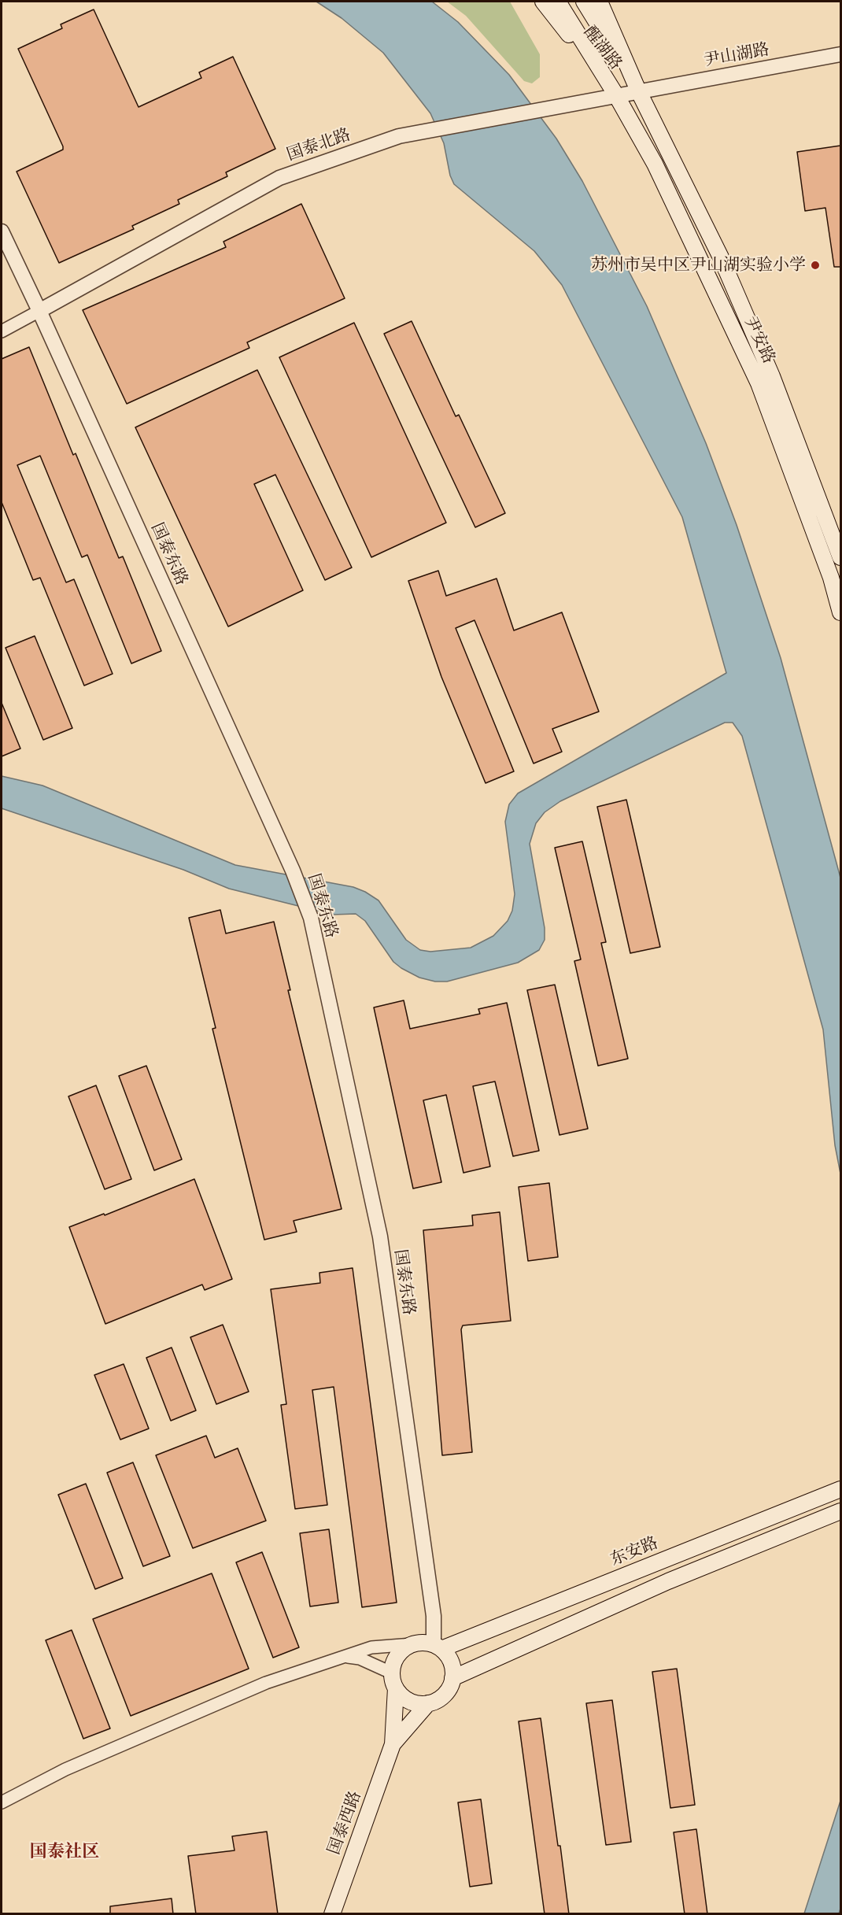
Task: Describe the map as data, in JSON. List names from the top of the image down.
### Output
{
  "streets": {
    "main road": [
      "醒湖路",
      "尹安路",
      "东安路",
      "国泰西路"
    ],
    "street": ["尹山湖路", "国泰北路", "国泰东路"]
  },
  "crossings": [
    ["醒湖路", "尹山湖路"],
    ["醒湖路", "国泰北路"],
    ["醒湖路", "尹安路"],
    ["尹山湖路", "国泰北路"],
    ["尹山湖路", "尹安路"],
    ["国泰北路", "尹安路"],
    ["国泰北路", "国泰东路"],
    ["国泰东路", "东安路"]
  ],
  "districts": ["国泰社区"],
  "places": ["苏州市吴中区尹山湖实验小学"]
}
